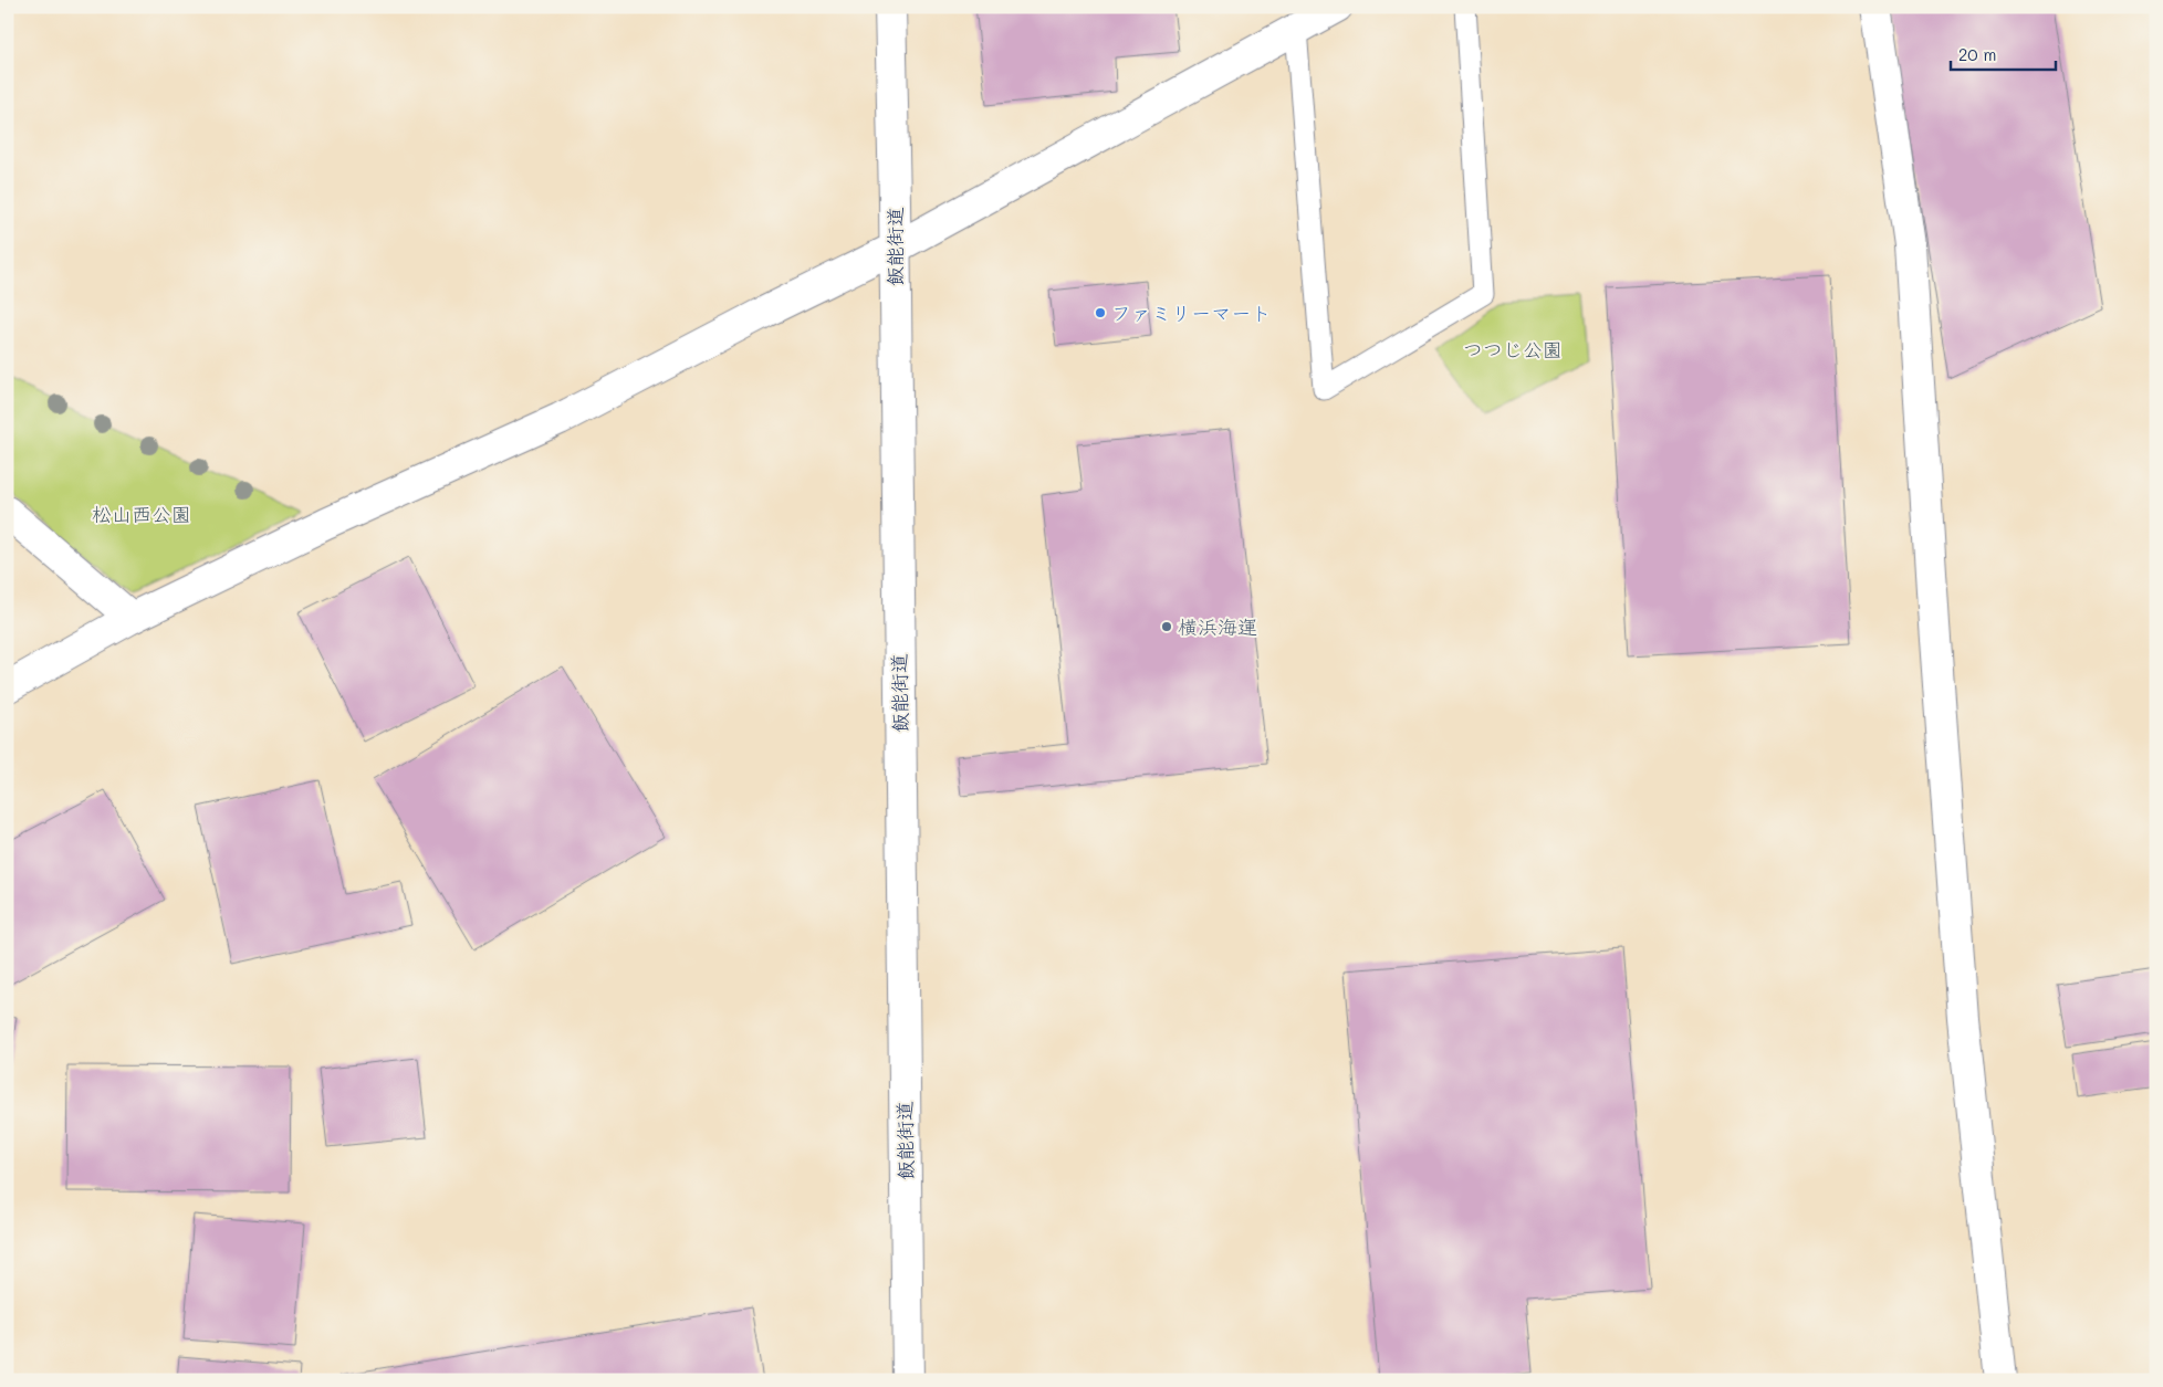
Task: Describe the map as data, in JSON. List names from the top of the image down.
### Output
{
  "streets": {
    "street": ["飯能街道"]
  },
  "parks": ["つつじ公園", "松山西公園"],
  "places": ["ファミリーマート", "横浜海運"],
  "scale_bar": "20 m"
}
